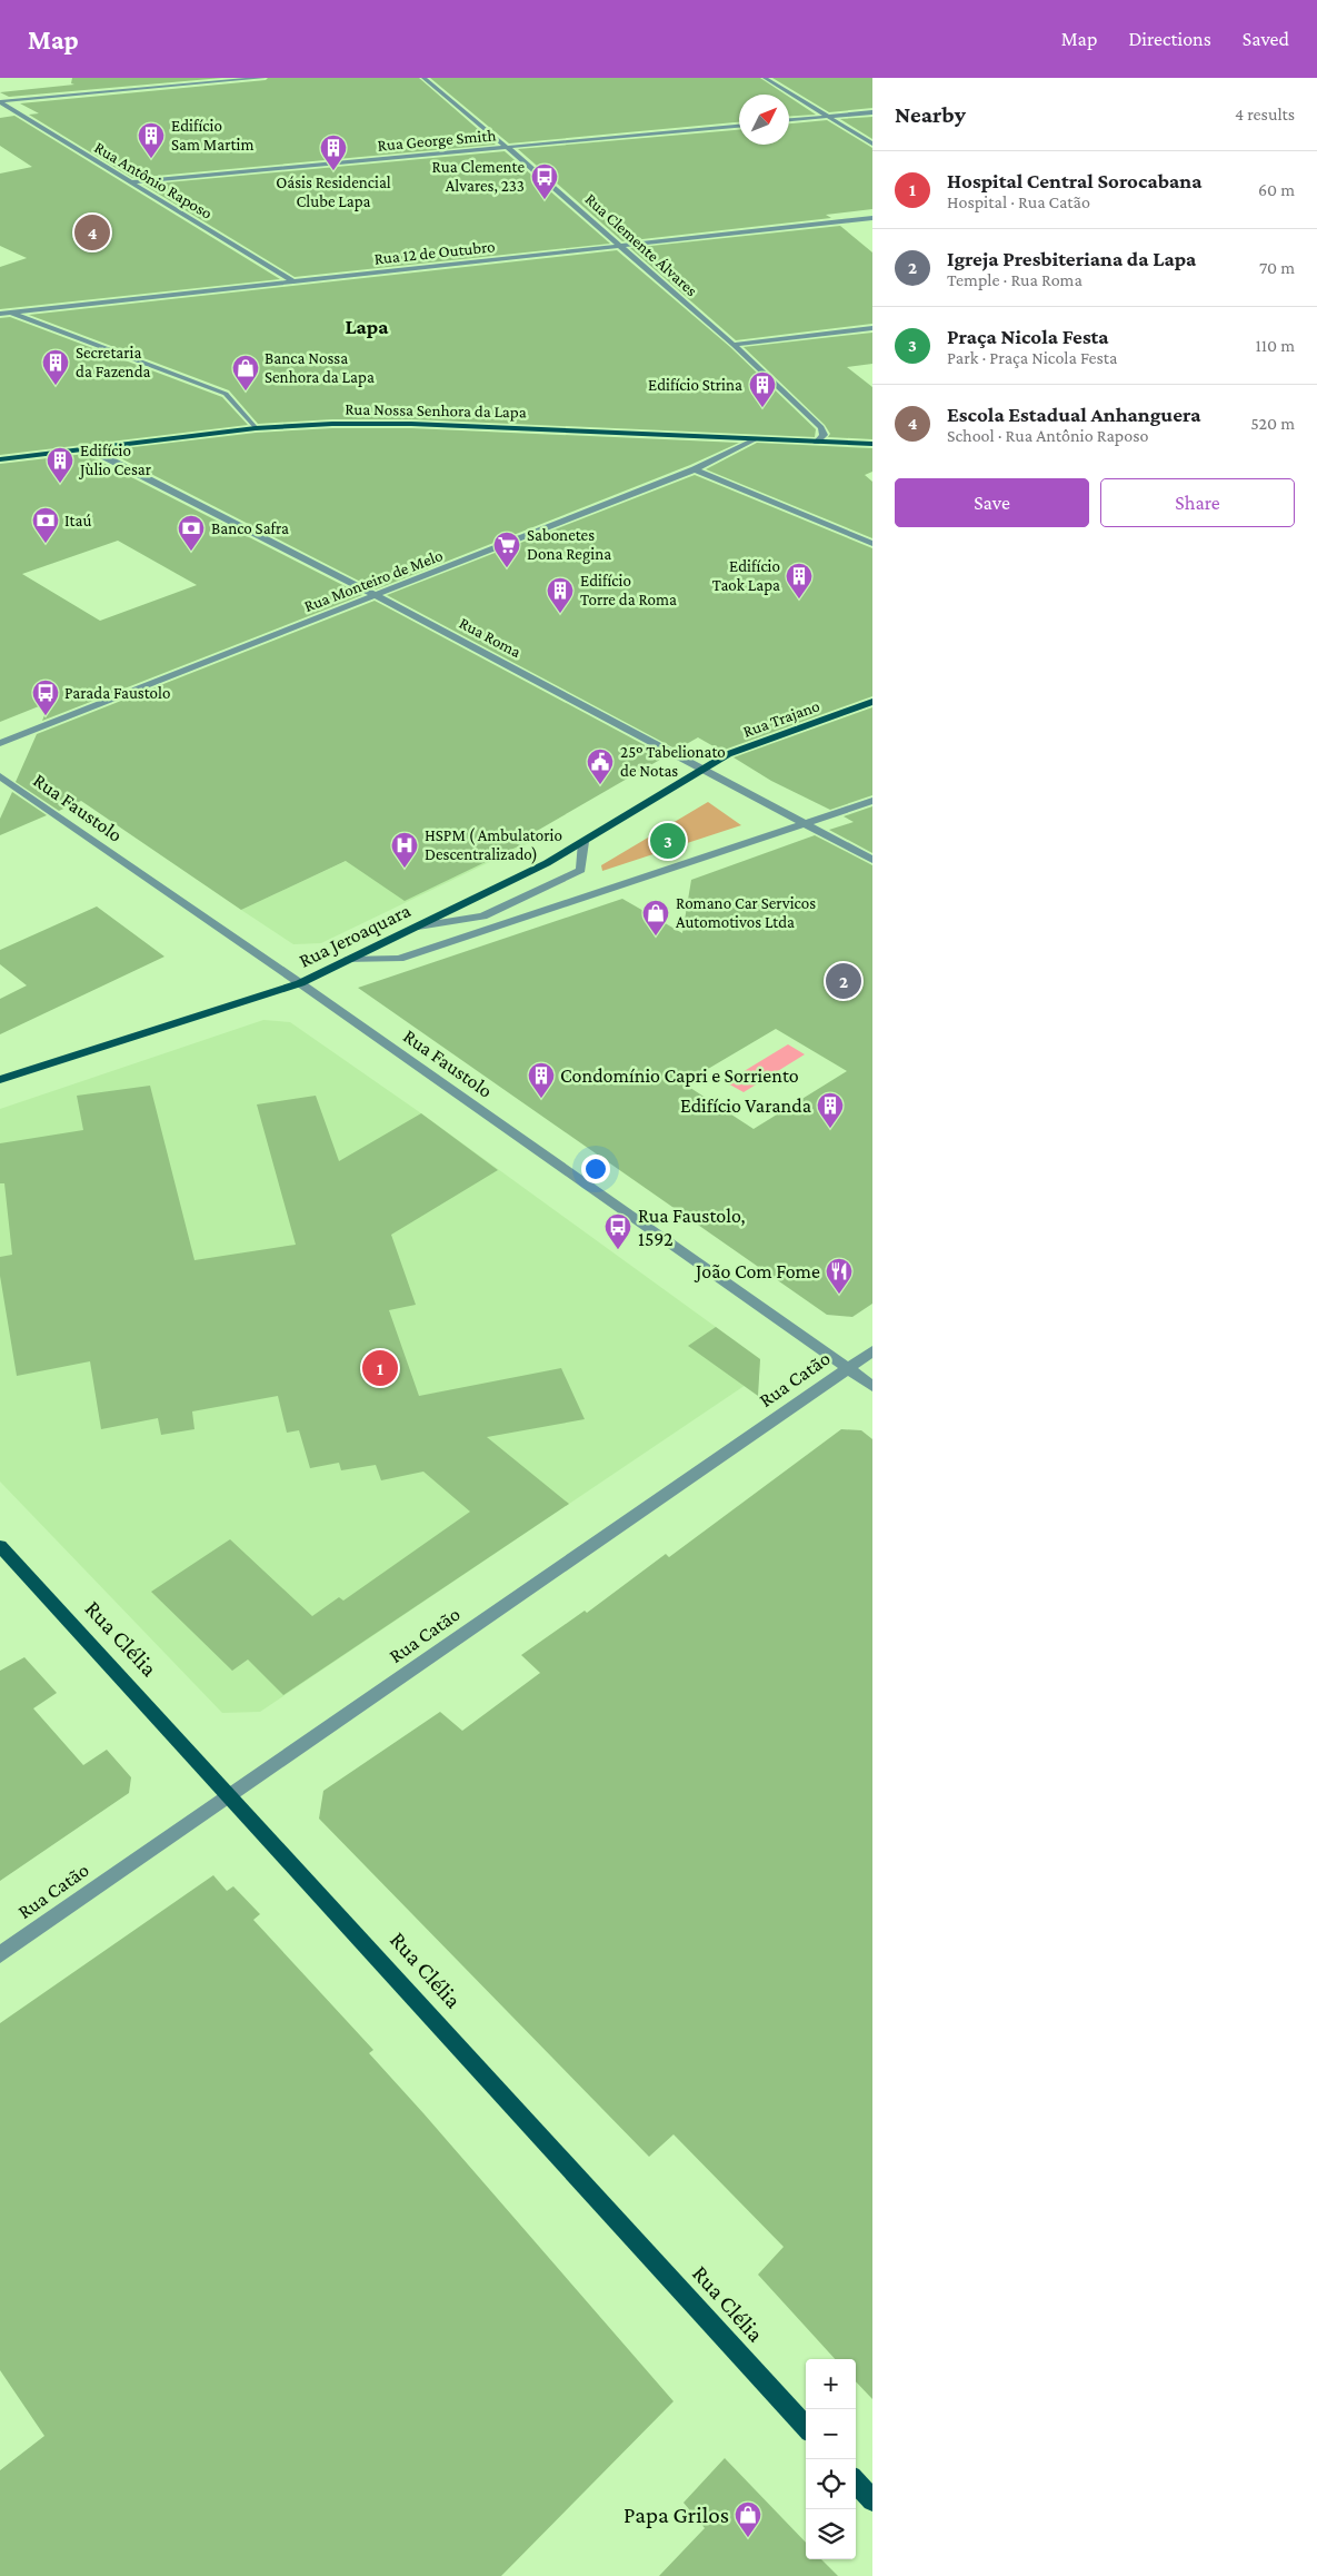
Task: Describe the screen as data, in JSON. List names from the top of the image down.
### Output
{
  "streets": {
    "main road": [
      "Rua Nossa Senhora da Lapa",
      "Rua Trajano",
      "Rua Jeroaquara",
      "Rua Clélia"
    ],
    "street": [
      "Rua George Smith",
      "Rua Antônio Raposo",
      "Rua Clemente Álvares",
      "Rua 12 de Outubro",
      "Rua Monteiro de Melo",
      "Rua Roma",
      "Rua Faustolo",
      "Rua Catão"
    ]
  },
  "crossings": [
    ["Rua George Smith", "Rua Antônio Raposo"],
    ["Rua George Smith", "Rua Clemente Álvares"],
    ["Rua Antônio Raposo", "Rua 12 de Outubro"],
    ["Rua Clemente Álvares", "Rua 12 de Outubro"],
    ["Rua Clemente Álvares", "Rua Nossa Senhora da Lapa"],
    ["Rua Nossa Senhora da Lapa", "Rua Monteiro de Melo"],
    ["Rua Nossa Senhora da Lapa", "Rua Roma"],
    ["Rua Monteiro de Melo", "Rua Roma"],
    ["Rua Roma", "Rua Trajano"],
    ["Rua Roma", "Rua Jeroaquara"],
    ["Rua Trajano", "Rua Jeroaquara"],
    ["Rua Faustolo", "Rua Jeroaquara"],
    ["Rua Faustolo", "Rua Catão"],
    ["Rua Catão", "Rua Clélia"]
  ],
  "districts": ["Lapa"],
  "places": {
    "building": [
      "Edifício Sam Martim",
      "Oásis Residencial Clube Lapa",
      "Secretaria da Fazenda",
      "Edifício Strina",
      "Edifício Jùlio Cesar",
      "Edifício Taok Lapa",
      "Edifício Torre da Roma",
      "Condomínio Capri e Sorriento",
      "Edifício Varanda"
    ],
    "bus stop": ["Rua Clemente Alvares, 233", "Parada Faustolo", "Rua Faustolo, 1592"],
    "shop": ["Banca Nossa Senhora da Lapa", "Romano Car Servicos Automotivos Ltda", "Papa Grilos"],
    "bank": ["Itaú", "Banco Safra"],
    "supermarket": ["Sabonetes Dona Regina"],
    "public building": ["25º Tabelionato de Notas"],
    "hospital": ["HSPM ( Ambulatorio Descentralizado)"],
    "restaurant": ["João Com Fome"]
  },
  "north": "top right",
  "page": {
    "header": "Map",
    "nav": ["Map", "Directions", "Saved"],
    "heading": ["Nearby", "4 results"],
    "list": [
      {
        "mark": "1",
        "name": "Hospital Central Sorocabana",
        "note": "Hospital · Rua Catão",
        "value": "60 m"
      },
      {
        "mark": "2",
        "name": "Igreja Presbiteriana da Lapa",
        "note": "Temple · Rua Roma",
        "value": "70 m"
      },
      {
        "mark": "3",
        "name": "Praça Nicola Festa",
        "note": "Park · Praça Nicola Festa",
        "value": "110 m"
      },
      {
        "mark": "4",
        "name": "Escola Estadual Anhanguera",
        "note": "School · Rua Antônio Raposo",
        "value": "520 m"
      }
    ],
    "pins": [
      "4",
      "3",
      "2",
      "1"
    ],
    "buttons": ["Save", "Share"],
    "map_buttons": ["+", "−"]
  }
}
